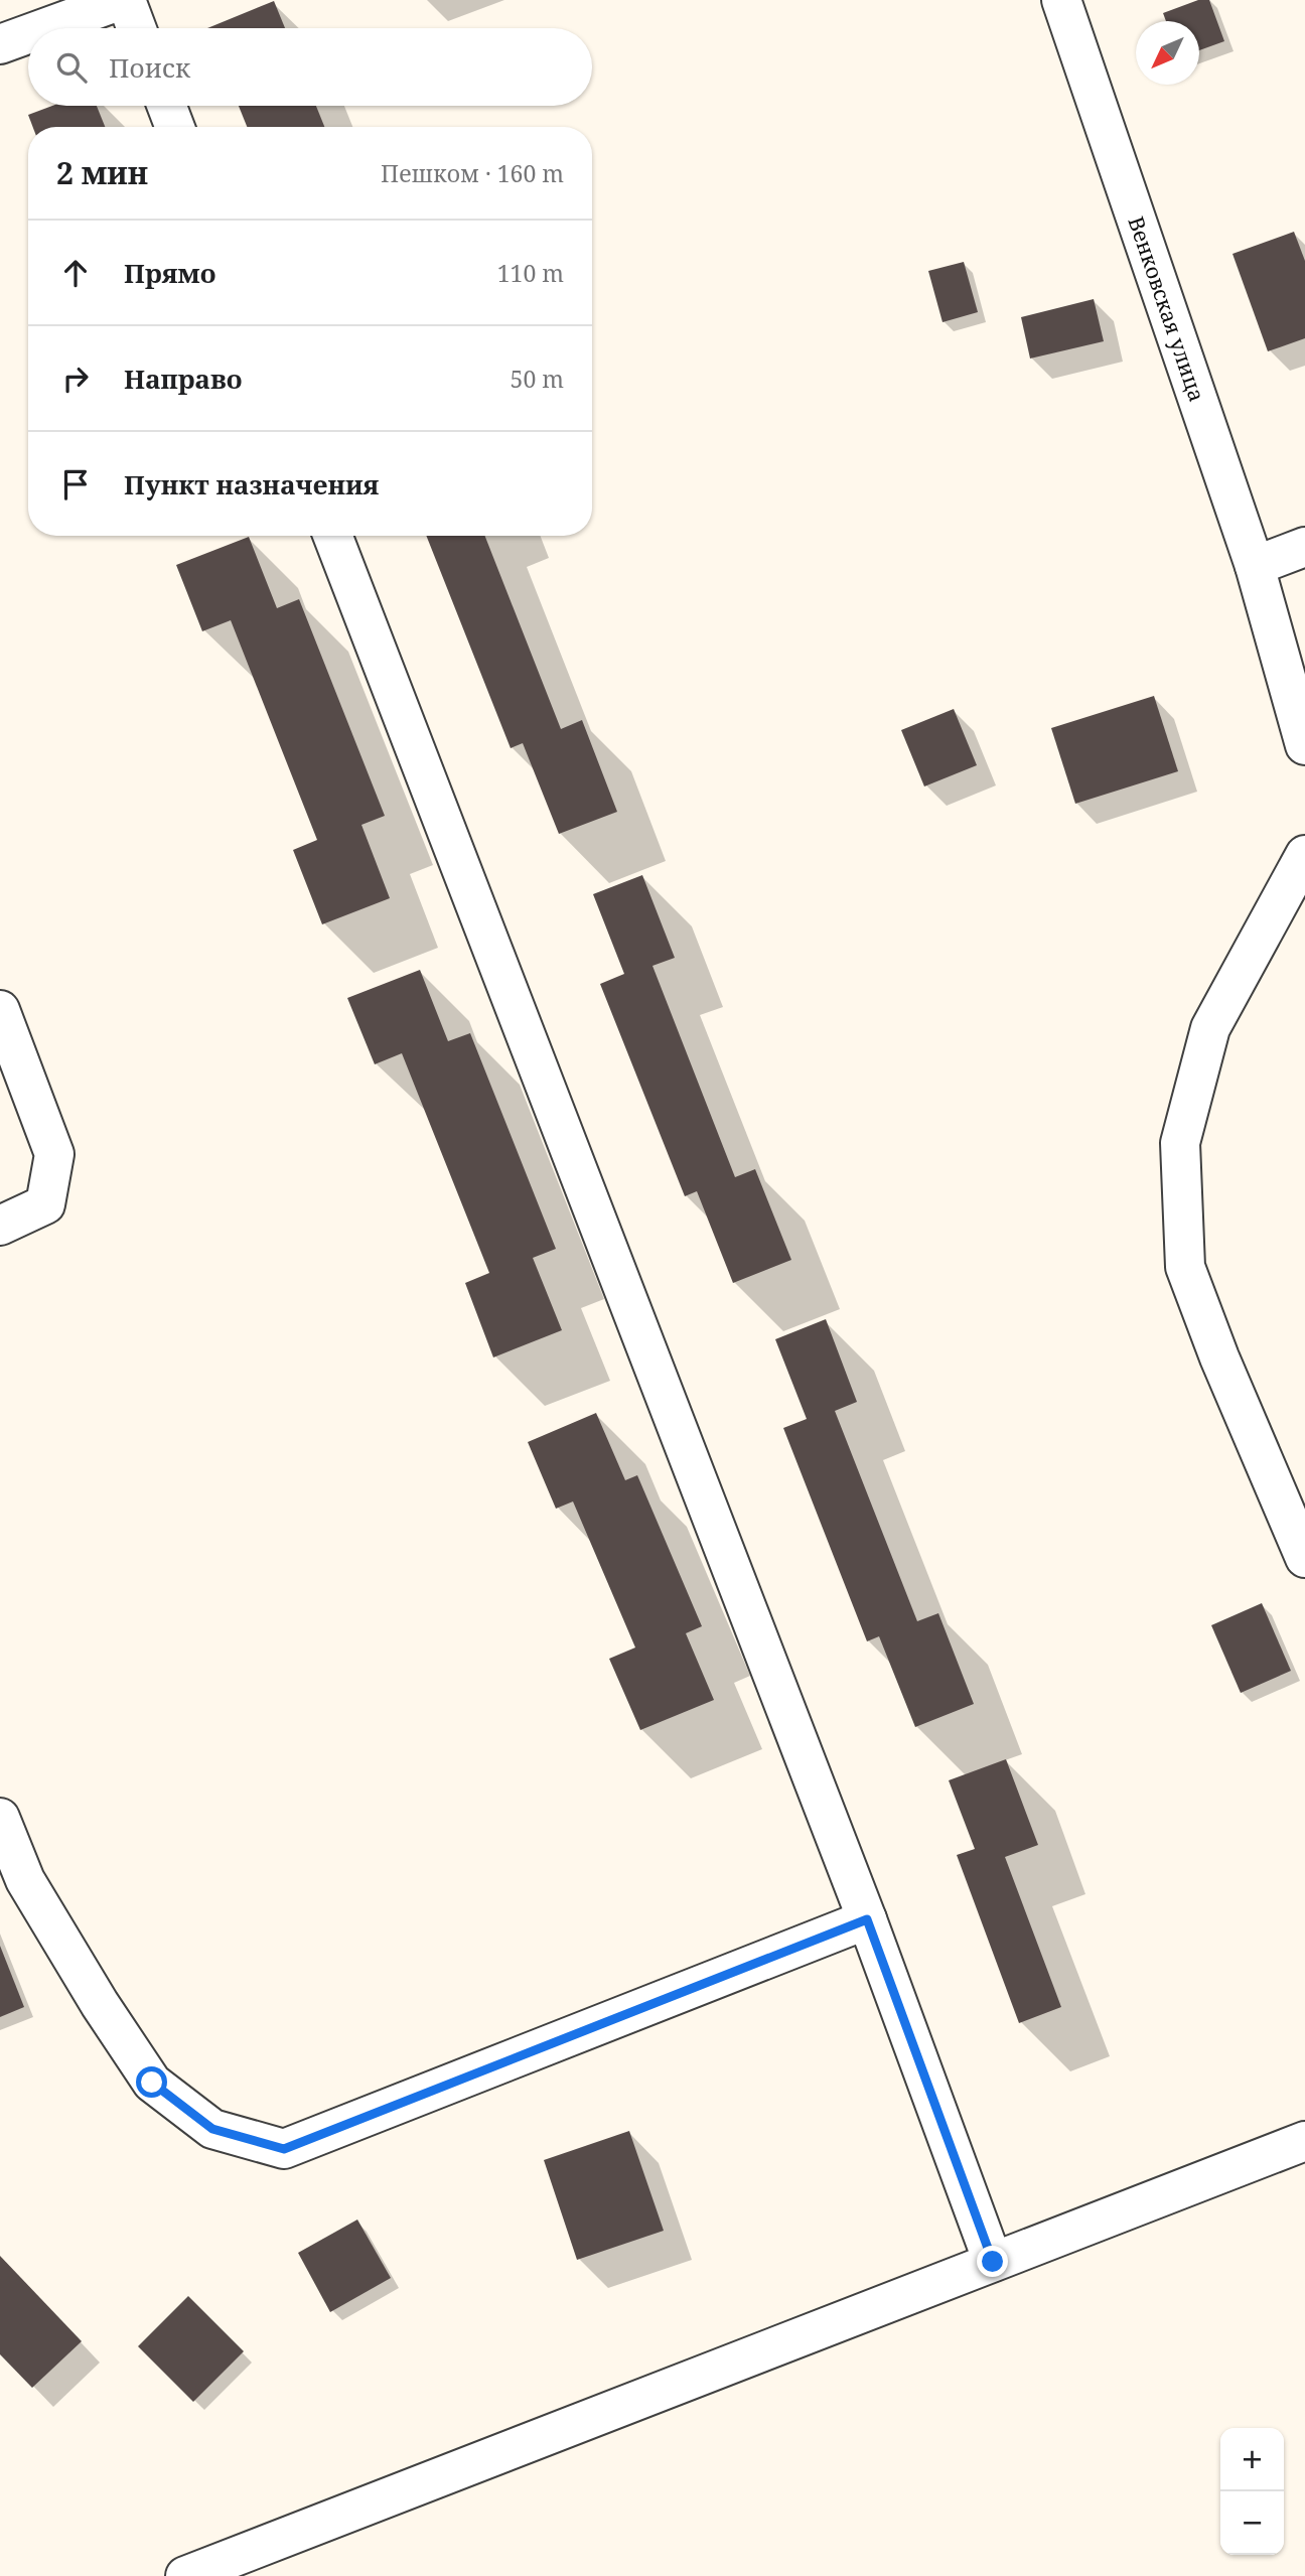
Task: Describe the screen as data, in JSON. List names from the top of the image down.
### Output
{
  "streets": {
    "street": ["Венковская улица"]
  },
  "north": "bottom left",
  "page": {
    "search": "Поиск",
    "heading": ["2 мин", "Пешком · 160 m"],
    "list": [
      ["Прямо", "110 m"],
      ["Направо", "50 m"],
      "Пункт назначения"
    ],
    "map_buttons": ["+", "−"]
  }
}
